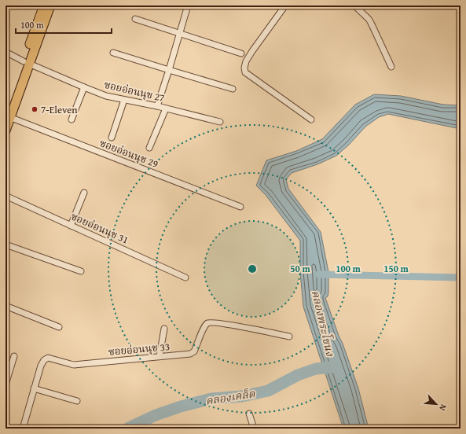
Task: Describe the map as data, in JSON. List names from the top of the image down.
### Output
{
  "streets": {
    "street": [
      "ซอยอ่อนนุช 27",
      "ซอยอ่อนนุช 29",
      "ซอยอ่อนนุช 31",
      "ซอยอ่อนนุช 33"
    ]
  },
  "water": ["คลองพระโขนง", "คลองเคล็ด"],
  "places": ["7-Eleven"],
  "scale_bar": "100 m",
  "north": "bottom right",
  "rings": ["50 m", "100 m", "150 m"]
}
